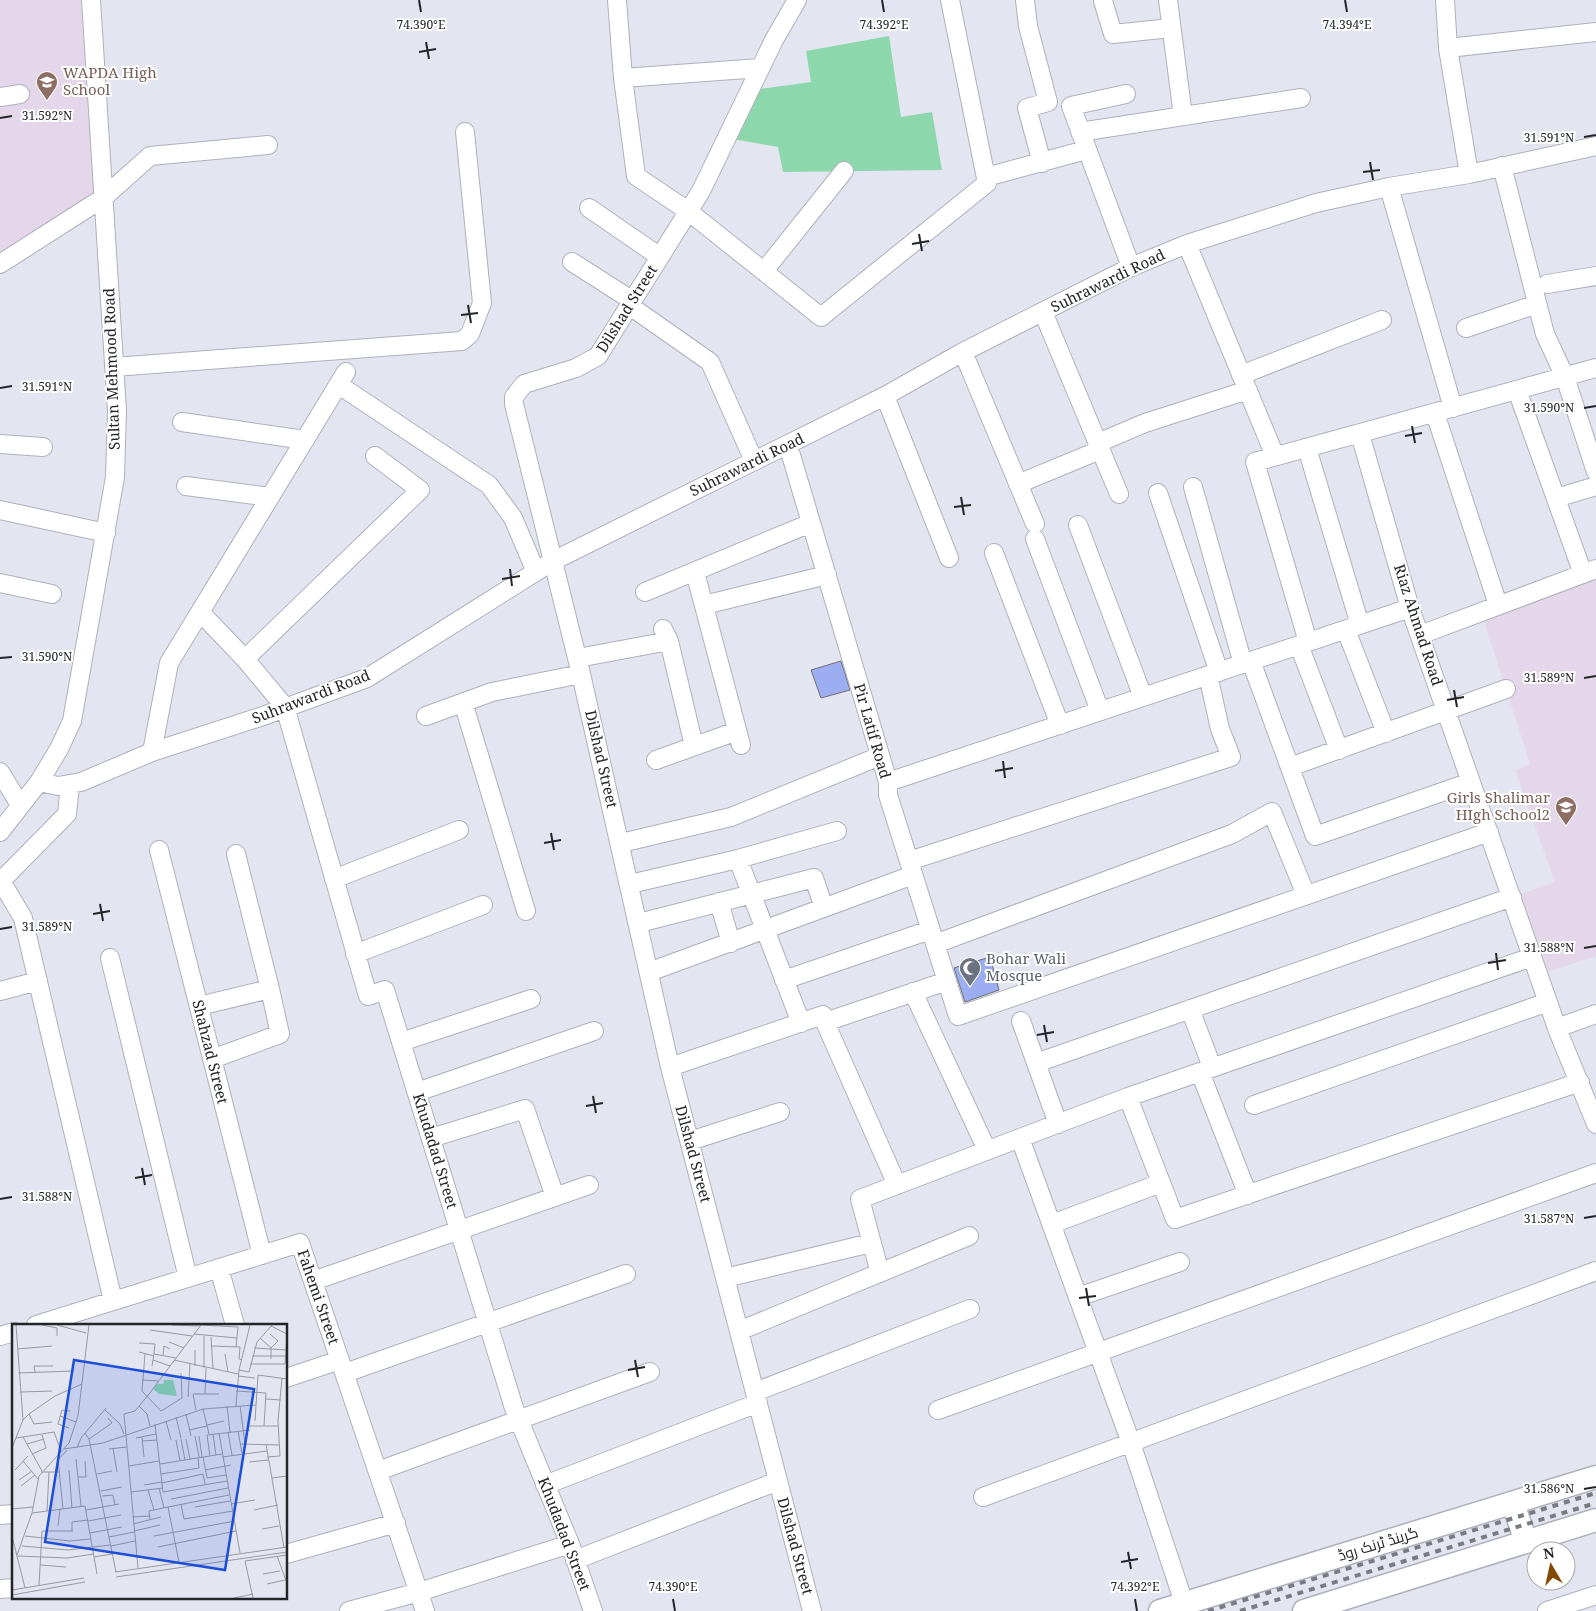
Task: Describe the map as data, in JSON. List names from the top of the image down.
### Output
{
  "streets": {
    "main road": ["گرینڈ ٹرنک روڈ"],
    "street": [
      "Suhrawardi Road",
      "Dilshad Street",
      "Sultan Mehmood Road",
      "Riaz Ahmad Road",
      "Pir Latif Road",
      "Shahzad Street",
      "Khudadad Street",
      "Fahemi Street"
    ]
  },
  "crossings": [
    ["Suhrawardi Road", "Dilshad Street"],
    ["Suhrawardi Road", "Sultan Mehmood Road"],
    ["Suhrawardi Road", "Pir Latif Road"],
    ["Suhrawardi Road", "Khudadad Street"],
    ["Shahzad Street", "Fahemi Street"]
  ],
  "places": {
    "school or university": ["WAPDA High School", "Girls Shalimar HIgh School2"],
    "mosque": ["Bohar Wali Mosque"]
  },
  "north": "top",
  "coordinates": [
    "74.390°E",
    "74.392°E",
    "74.394°E",
    "31.592°N",
    "31.591°N",
    "31.590°N",
    "31.589°N",
    "31.588°N",
    "31.587°N",
    "31.586°N"
  ]
}
